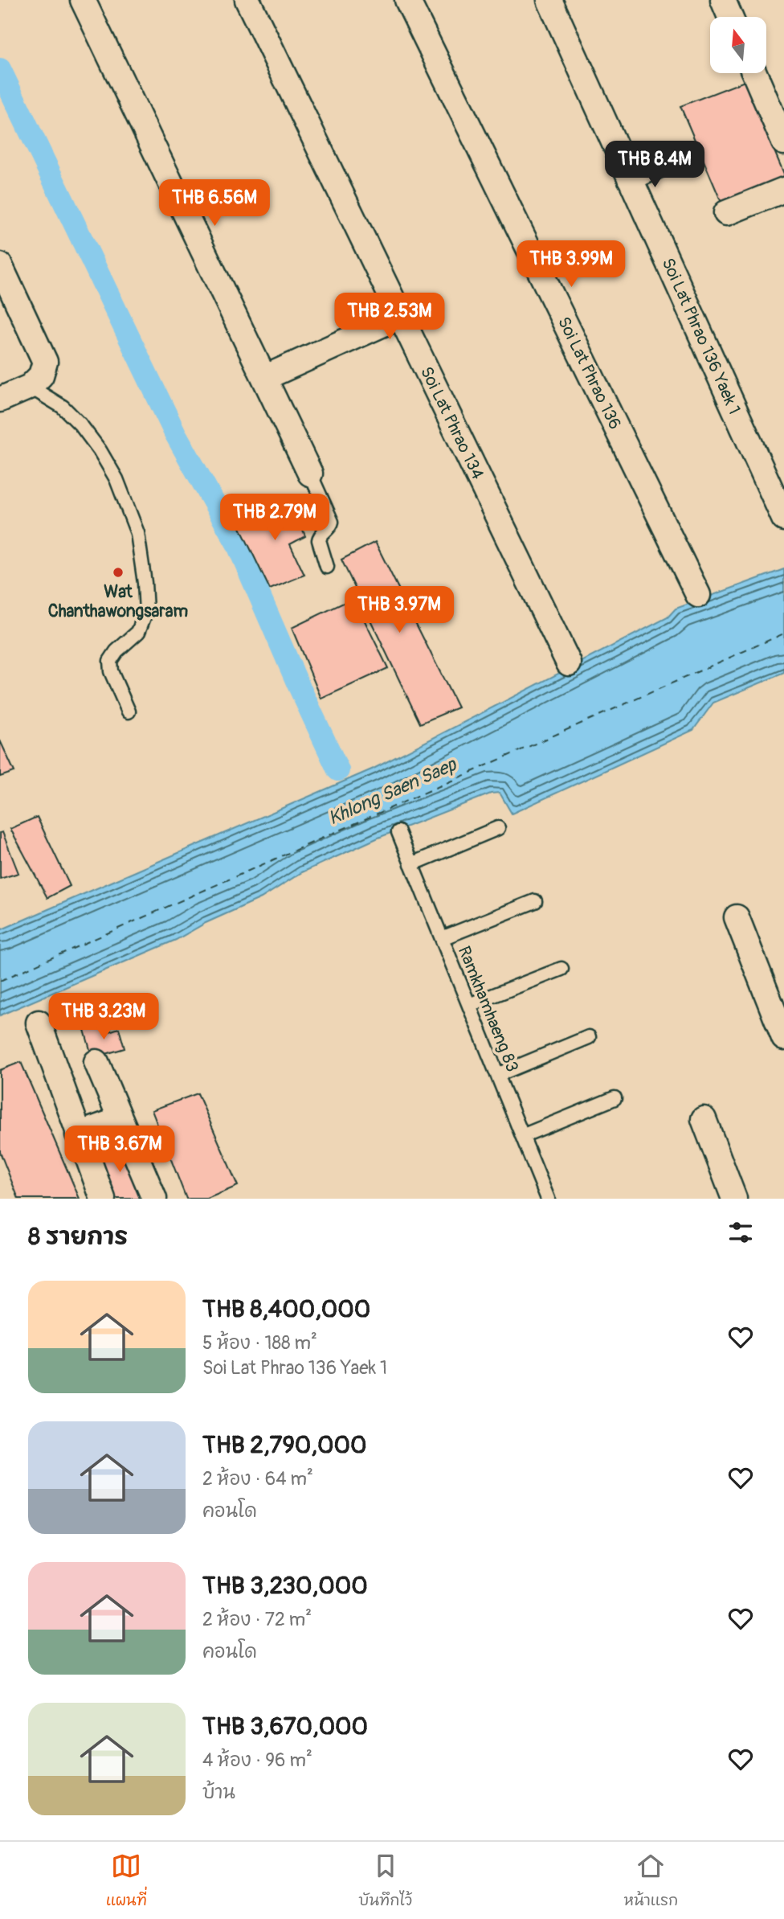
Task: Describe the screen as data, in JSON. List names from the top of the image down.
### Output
{
  "streets": {
    "street": ["Soi Lat Phrao 136 Yaek 1", "Soi Lat Phrao 136", "Soi Lat Phrao 134"],
    "lane": ["Ramkhamhaeng 83"]
  },
  "water": ["Khlong Saen Saep"],
  "places": ["Wat Chanthawongsaram"],
  "north": "top",
  "page": {
    "price": [
      "THB 8.4M",
      "THB 6.56M",
      "THB 3.99M",
      "THB 2.53M",
      "THB 2.79M",
      "THB 3.97M",
      "THB 3.23M",
      "THB 3.67M"
    ],
    "heading": "8 รายการ",
    "list": [
      {
        "name": "THB 8,400,000",
        "note": "5 ห้อง · 188 m² · Soi Lat Phrao 136 Yaek 1"
      },
      {
        "name": "THB 2,790,000",
        "note": "2 ห้อง · 64 m² · คอนโด"
      },
      {
        "name": "THB 3,230,000",
        "note": "2 ห้อง · 72 m² · คอนโด"
      },
      {
        "name": "THB 3,670,000",
        "note": "4 ห้อง · 96 m² · บ้าน"
      }
    ],
    "tabs": ["แผนที่", "บันทึกไว้", "หน้าแรก"]
  }
}
